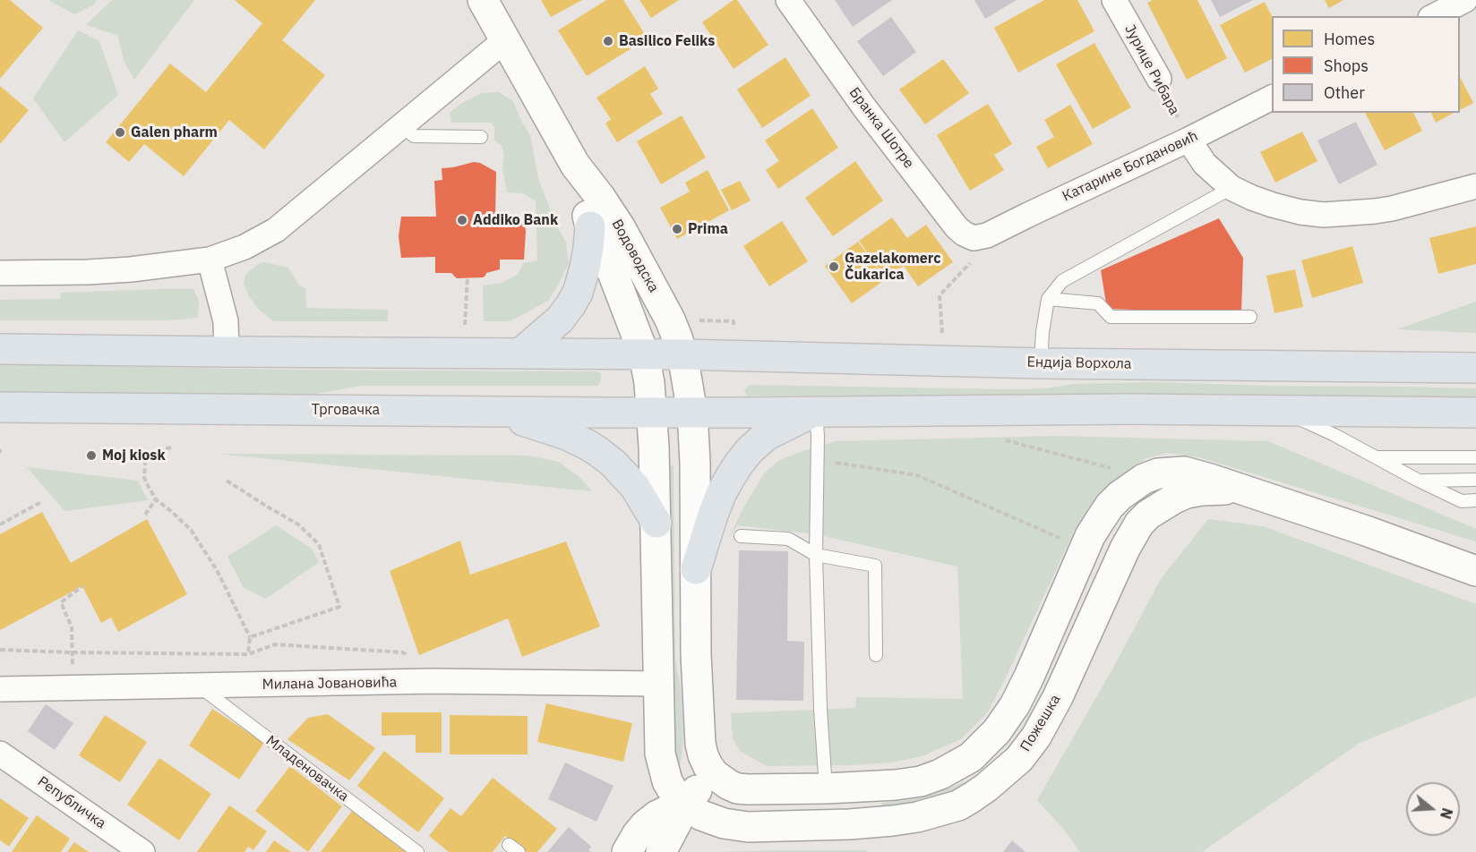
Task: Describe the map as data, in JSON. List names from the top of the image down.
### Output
{
  "streets": {
    "main road": [
      "Водоводска",
      "Ендија Ворхола",
      "Трговачка",
      "Пожешка"
    ],
    "street": [
      "Јурице Рибара",
      "Бранка Шотре",
      "Катарине Богдановић",
      "Милана Јовановића",
      "Републичка"
    ],
    "lane": ["Младеновачка"]
  },
  "crossings": [
    ["Јурице Рибара", "Катарине Богдановић"],
    ["Бранка Шотре", "Катарине Богдановић"],
    ["Водоводска", "Ендија Ворхола"],
    ["Водоводска", "Трговачка"],
    ["Водоводска", "Милана Јовановића"],
    ["Водоводска", "Пожешка"],
    ["Милана Јовановића", "Младеновачка"]
  ],
  "places": [
    "Basilico Feliks",
    "Galen pharm",
    "Addiko Bank",
    "Prima",
    "Gazelakomerc Čukarica",
    "Moj kiosk"
  ],
  "legend": ["Homes", "Shops", "Other"],
  "north": "right"
}
